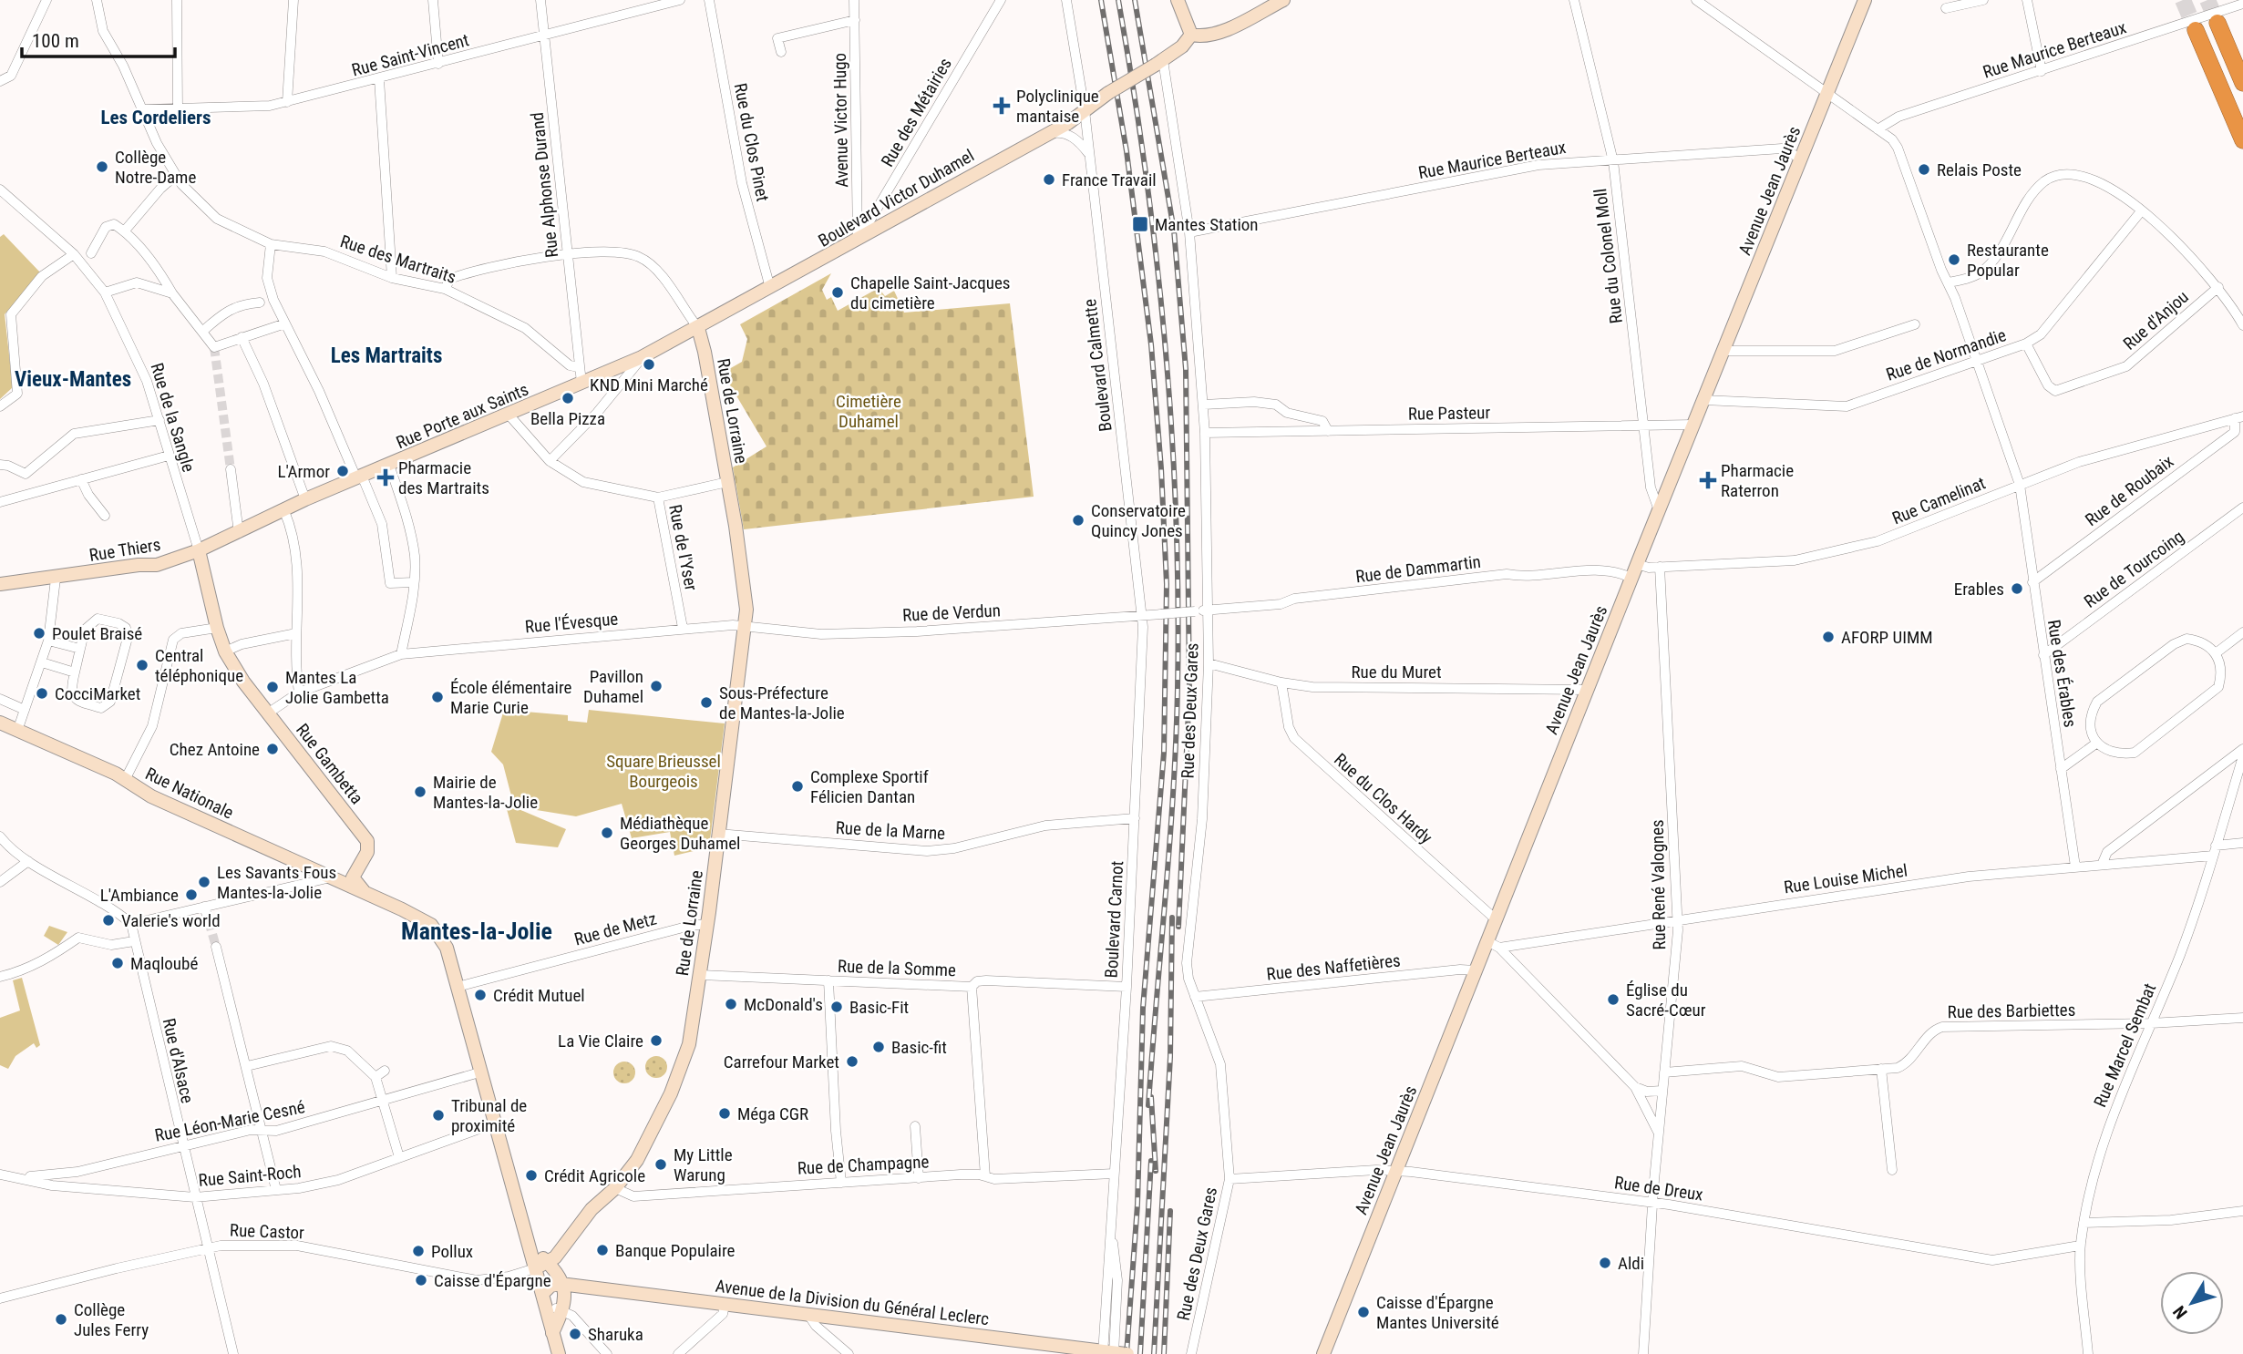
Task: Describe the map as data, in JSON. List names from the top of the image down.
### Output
{
  "streets": {
    "main road": [
      "Avenue Jean Jaurès",
      "Boulevard Victor Duhamel",
      "Rue de Lorraine",
      "Rue Porte aux Saints",
      "Rue Thiers",
      "Rue Gambetta",
      "Rue Nationale",
      "Avenue de la Division du Général Leclerc"
    ],
    "street": [
      "Rue Maurice Berteaux",
      "Rue Saint-Vincent",
      "Rue des Métairies",
      "Avenue Victor Hugo",
      "Rue du Clos Pinet",
      "Rue Alphonse Durand",
      "Rue du Colonel Moll",
      "Rue des Martraits",
      "Rue d'Anjou",
      "Rue de Normandie",
      "Boulevard Calmette",
      "Rue Pasteur",
      "Rue de la Sangle",
      "Rue de Roubaix",
      "Rue Camelinat",
      "Rue de l'Yser",
      "Rue de Dammartin",
      "Rue de Tourcoing",
      "Rue de Verdun",
      "Rue l'Évesque",
      "Rue du Muret",
      "Rue des Érables",
      "Rue des Deux Gares",
      "Rue du Clos Hardy",
      "Rue de la Marne",
      "Rue Louise Michel",
      "Rue René Valognes",
      "Boulevard Carnot",
      "Rue de Metz",
      "Rue des Naffetières",
      "Rue de la Somme",
      "Rue des Barbiettes",
      "Rue Marcel Sembat",
      "Rue d'Alsace",
      "Rue Léon-Marie Cesné",
      "Rue de Champagne",
      "Rue Saint-Roch",
      "Rue de Dreux",
      "Rue Castor"
    ]
  },
  "crossings": [
    ["Rue Maurice Berteaux", "Avenue Jean Jaurès"],
    ["Rue Maurice Berteaux", "Rue du Colonel Moll"],
    ["Rue Maurice Berteaux", "Rue des Érables"],
    ["Rue Maurice Berteaux", "Rue des Deux Gares"],
    ["Rue Saint-Vincent", "Rue Alphonse Durand"],
    ["Rue Saint-Vincent", "Rue des Martraits"],
    ["Rue des Métairies", "Avenue Victor Hugo"],
    ["Rue des Métairies", "Boulevard Victor Duhamel"],
    ["Avenue Victor Hugo", "Boulevard Victor Duhamel"],
    ["Rue du Clos Pinet", "Boulevard Victor Duhamel"],
    ["Rue Alphonse Durand", "Rue des Martraits"],
    ["Rue Alphonse Durand", "Rue Porte aux Saints"],
    ["Avenue Jean Jaurès", "Rue du Colonel Moll"],
    ["Avenue Jean Jaurès", "Rue de Normandie"],
    ["Avenue Jean Jaurès", "Rue Pasteur"],
    ["Avenue Jean Jaurès", "Rue Camelinat"],
    ["Avenue Jean Jaurès", "Rue de Dammartin"],
    ["Avenue Jean Jaurès", "Rue du Muret"],
    ["Avenue Jean Jaurès", "Rue des Érables"],
    ["Avenue Jean Jaurès", "Rue du Clos Hardy"],
    ["Avenue Jean Jaurès", "Rue Louise Michel"],
    ["Avenue Jean Jaurès", "Rue des Naffetières"],
    ["Avenue Jean Jaurès", "Rue de Dreux"],
    ["Boulevard Victor Duhamel", "Boulevard Calmette"],
    ["Boulevard Victor Duhamel", "Rue de Lorraine"],
    ["Boulevard Victor Duhamel", "Rue Porte aux Saints"],
    ["Boulevard Victor Duhamel", "Rue des Deux Gares"],
    ["Rue du Colonel Moll", "Rue Pasteur"],
    ["Rue d'Anjou", "Rue de Normandie"],
    ["Rue de Normandie", "Rue des Érables"],
    ["Boulevard Calmette", "Rue de Verdun"],
    ["Boulevard Calmette", "Boulevard Carnot"],
    ["Rue de Lorraine", "Rue Porte aux Saints"],
    ["Rue de Lorraine", "Rue de Verdun"],
    ["Rue de Lorraine", "Rue l'Évesque"],
    ["Rue de Lorraine", "Rue Nationale"],
    ["Rue de Lorraine", "Rue de la Marne"],
    ["Rue de Lorraine", "Rue de Metz"],
    ["Rue de Lorraine", "Rue de la Somme"],
    ["Rue de Lorraine", "Rue de Champagne"],
    ["Rue de Lorraine", "Rue Castor"],
    ["Rue de Lorraine", "Avenue de la Division du Général Leclerc"],
    ["Rue Pasteur", "Rue des Deux Gares"],
    ["Rue Porte aux Saints", "Rue de l'Yser"],
    ["Rue Porte aux Saints", "Rue Thiers"],
    ["Rue de la Sangle", "Rue Thiers"],
    ["Rue de la Sangle", "Rue Gambetta"],
    ["Rue de Roubaix", "Rue Camelinat"],
    ["Rue de Roubaix", "Rue des Érables"],
    ["Rue Camelinat", "Rue des Érables"],
    ["Rue Camelinat", "Rue René Valognes"],
    ["Rue de l'Yser", "Rue l'Évesque"],
    ["Rue Thiers", "Rue Gambetta"],
    ["Rue de Dammartin", "Rue de Verdun"],
    ["Rue de Dammartin", "Rue des Deux Gares"],
    ["Rue de Tourcoing", "Rue des Érables"],
    ["Rue de Verdun", "Rue l'Évesque"],
    ["Rue de Verdun", "Boulevard Carnot"],
    ["Rue l'Évesque", "Rue Gambetta"],
    ["Rue du Muret", "Rue des Deux Gares"],
    ["Rue du Muret", "Rue du Clos Hardy"],
    ["Rue des Érables", "Rue Louise Michel"],
    ["Rue des Deux Gares", "Rue des Naffetières"],
    ["Rue des Deux Gares", "Rue de Dreux"],
    ["Rue Nationale", "Rue de Metz"],
    ["Rue Nationale", "Rue Léon-Marie Cesné"],
    ["Rue Nationale", "Rue Saint-Roch"],
    ["Rue Nationale", "Rue Castor"],
    ["Rue Nationale", "Avenue de la Division du Général Leclerc"],
    ["Rue de la Marne", "Boulevard Carnot"],
    ["Rue Louise Michel", "Rue René Valognes"],
    ["Rue Louise Michel", "Rue Marcel Sembat"],
    ["Rue René Valognes", "Rue des Barbiettes"],
    ["Rue René Valognes", "Rue de Dreux"],
    ["Boulevard Carnot", "Rue de la Somme"],
    ["Boulevard Carnot", "Rue de Champagne"],
    ["Boulevard Carnot", "Avenue de la Division du Général Leclerc"],
    ["Rue des Barbiettes", "Rue Marcel Sembat"],
    ["Rue Marcel Sembat", "Rue de Dreux"],
    ["Rue d'Alsace", "Rue Léon-Marie Cesné"],
    ["Rue d'Alsace", "Rue Saint-Roch"],
    ["Rue d'Alsace", "Rue Castor"],
    ["Rue Léon-Marie Cesné", "Rue Saint-Roch"]
  ],
  "districts": [
    "Les Cordeliers",
    "Les Martraits",
    "Vieux-Mantes",
    "Mantes-la-Jolie"
  ],
  "parks": ["Cimetière Duhamel", "Square Brieussel Bourgeois"],
  "places": {
    "health": ["Polyclinique mantaise", "Pharmacie des Martraits", "Pharmacie Raterron"],
    "other": [
      "Collège Notre-Dame",
      "Relais Poste",
      "France Travail",
      "Restaurante Popular",
      "Chapelle Saint-Jacques du cimetière",
      "KND Mini Marché",
      "Bella Pizza",
      "L'Armor",
      "Conservatoire Quincy Jones",
      "Erables",
      "Poulet Braisé",
      "AFORP UIMM",
      "Central téléphonique",
      "Pavillon Duhamel",
      "Mantes La Jolie Gambetta",
      "CocciMarket",
      "École élémentaire Marie Curie",
      "Sous-Préfecture de Mantes-la-Jolie",
      "Chez Antoine",
      "Complexe Sportif Félicien Dantan",
      "Mairie de Mantes-la-Jolie",
      "Médiathèque Georges Duhamel",
      "Les Savants Fous Mantes-la-Jolie",
      "L'Ambiance",
      "Valerie's world",
      "Maqloubé",
      "Crédit Mutuel",
      "Église du Sacré-Cœur",
      "McDonald's",
      "Basic-Fit",
      "La Vie Claire",
      "Basic-fit",
      "Carrefour Market",
      "Méga CGR",
      "Tribunal de proximité",
      "My Little Warung",
      "Crédit Agricole",
      "Banque Populaire",
      "Pollux",
      "Aldi",
      "Caisse d'Épargne",
      "Caisse d'Épargne Mantes Université",
      "Collège Jules Ferry",
      "Sharuka"
    ],
    "transit": ["Mantes Station"]
  },
  "scale_bar": "100 m",
  "north": "bottom left"
}
